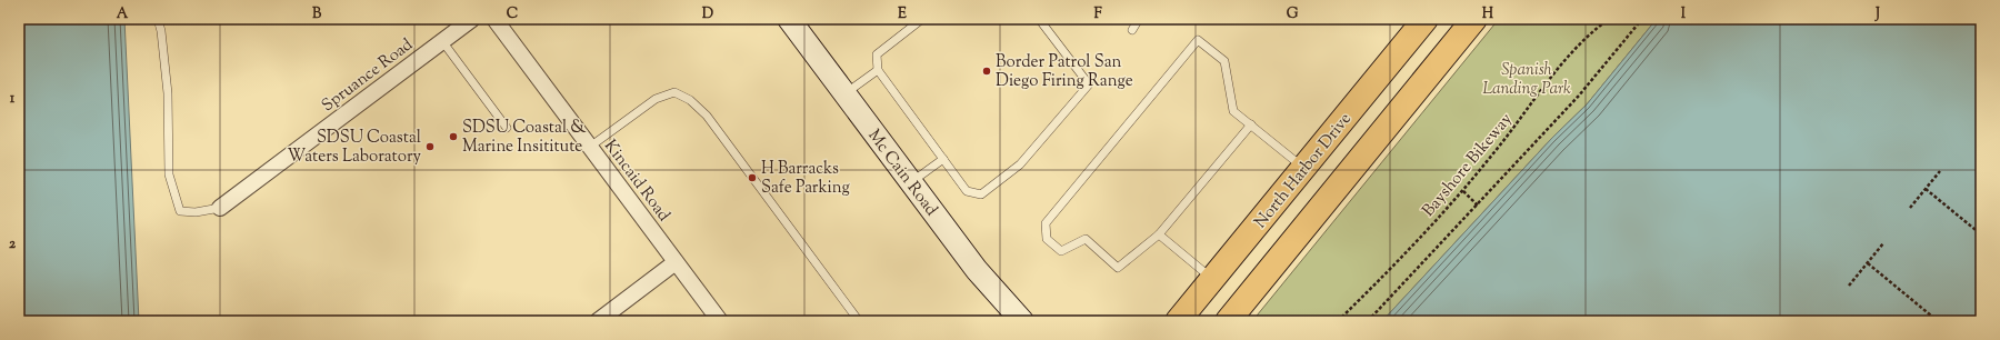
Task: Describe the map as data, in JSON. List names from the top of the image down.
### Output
{
  "streets": {
    "main road": ["North Harbor Drive"],
    "street": ["Spruance Road", "Mc Cain Road", "Kincaid Road"],
    "path": ["Bayshore Bikeway"]
  },
  "parks": ["Spanish Landing Park"],
  "places": [
    "Border Patrol San Diego Firing Range",
    "SDSU Coastal & Marine Insititute",
    "SDSU Coastal Waters Laboratory",
    "H Barracks Safe Parking"
  ],
  "grid": {
    "columns": [
      "A",
      "B",
      "C",
      "D",
      "E",
      "F",
      "G",
      "H",
      "I",
      "J"
    ],
    "rows": ["1", "2"]
  }
}
